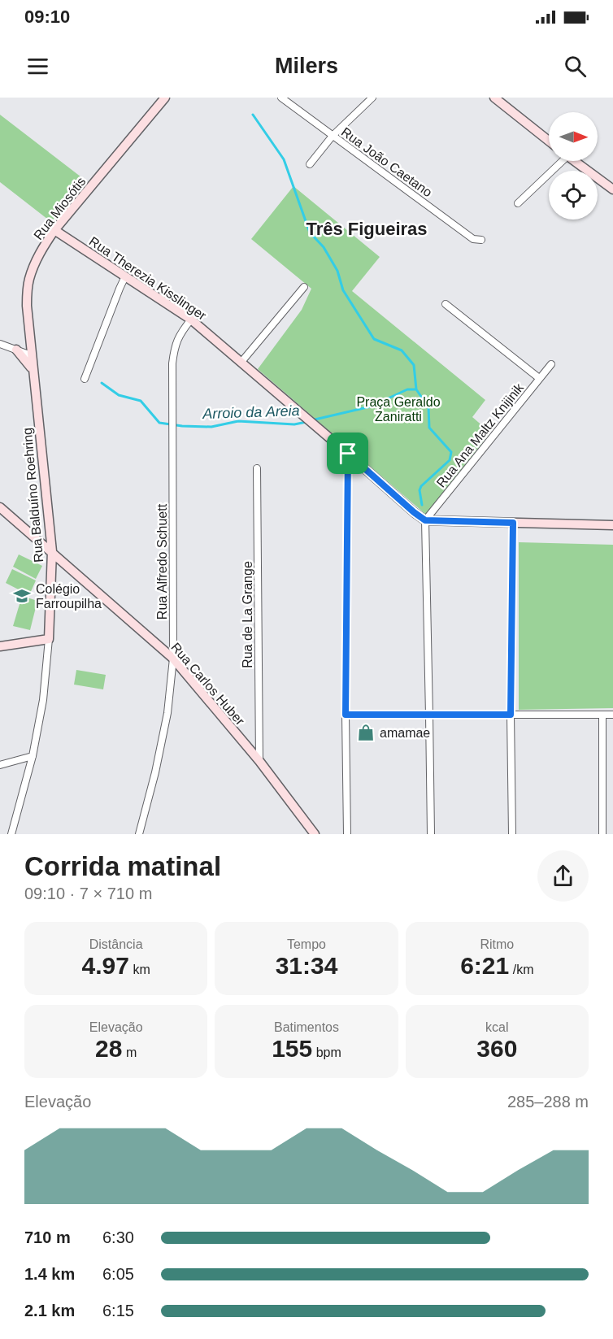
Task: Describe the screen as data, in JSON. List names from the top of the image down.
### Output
{
  "streets": {
    "street": [
      "Rua João Caetano",
      "Rua Miosótis",
      "Rua Therezia Kisslinger",
      "Rua Ana Maltz Knijinik",
      "Rua Balduíno Roehring",
      "Rua Alfredo Schuett",
      "Rua de La Grange",
      "Rua Carlos Huber"
    ]
  },
  "crossings": [
    ["Rua Miosótis", "Rua Therezia Kisslinger"],
    ["Rua Miosótis", "Rua Balduíno Roehring"],
    ["Rua Therezia Kisslinger", "Rua Ana Maltz Knijinik"],
    ["Rua Therezia Kisslinger", "Rua Alfredo Schuett"],
    ["Rua Balduíno Roehring", "Rua Carlos Huber"],
    ["Rua Alfredo Schuett", "Rua Carlos Huber"],
    ["Rua de La Grange", "Rua Carlos Huber"]
  ],
  "districts": ["Três Figueiras"],
  "water": ["Arroio da Areia"],
  "parks": ["Praça Geraldo Zaniratti"],
  "places": {
    "school or university": ["Colégio Farroupilha"],
    "shop": ["amamae"]
  },
  "north": "right",
  "page": {
    "status": "09:10",
    "header": "Milers",
    "heading": ["Corrida matinal", "09:10 · 7 × 710 m"],
    "stats": [
      ["Distância", "4.97 km"],
      ["Tempo", "31:34"],
      ["Ritmo", "6:21 /km"],
      ["Elevação", "28 m"],
      ["Batimentos", "155 bpm"],
      ["kcal", "360"]
    ],
    "chart": ["Elevação", "285–288 m"],
    "list": [
      {
        "name": "710 m",
        "note": "6:30"
      },
      {
        "name": "1.4 km",
        "note": "6:05"
      },
      {
        "name": "2.1 km",
        "note": "6:15"
      }
    ]
  }
}
